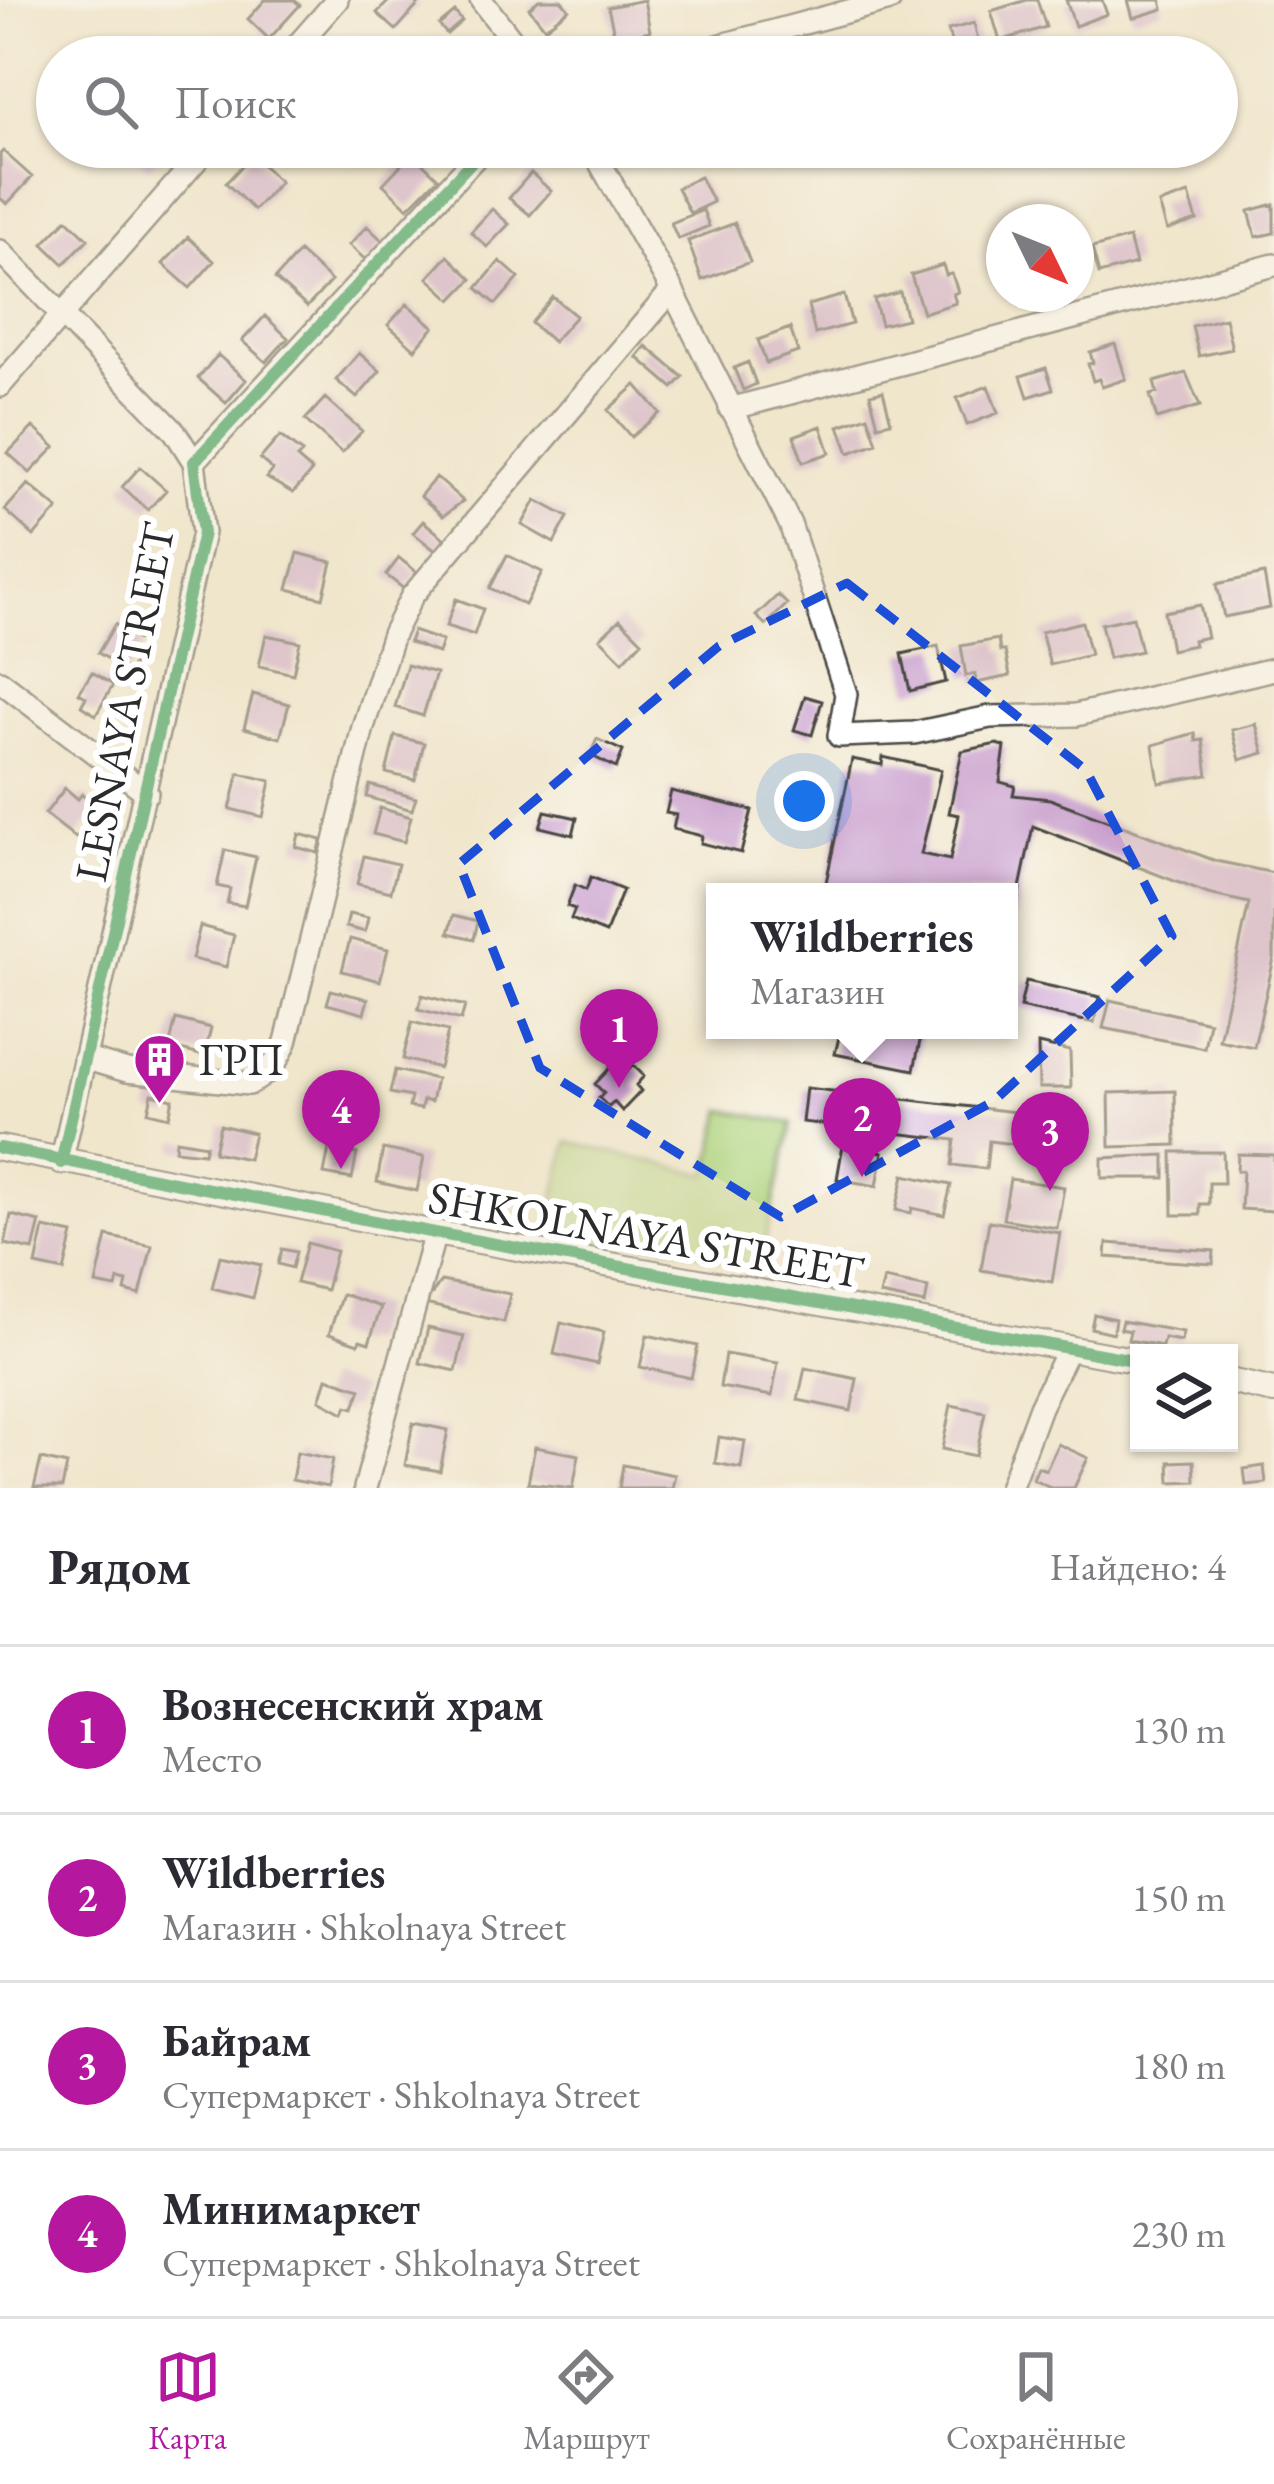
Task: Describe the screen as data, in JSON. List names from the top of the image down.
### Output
{
  "streets": {
    "street": ["LESNAYA STREET", "SHKOLNAYA STREET"]
  },
  "crossings": [
    ["LESNAYA STREET", "SHKOLNAYA STREET"]
  ],
  "places": {
    "building": ["ГРП"]
  },
  "north": "bottom right",
  "page": {
    "search": "Поиск",
    "popup": ["Wildberries", "Магазин"],
    "pins": [
      "1",
      "4",
      "2",
      "3"
    ],
    "heading": ["Рядом", "Найдено: 4"],
    "list": [
      {
        "mark": "1",
        "name": "Вознесенский храм",
        "note": "Место",
        "value": "130 m"
      },
      {
        "mark": "2",
        "name": "Wildberries",
        "note": "Магазин · Shkolnaya Street",
        "value": "150 m"
      },
      {
        "mark": "3",
        "name": "Байрам",
        "note": "Супермаркет · Shkolnaya Street",
        "value": "180 m"
      },
      {
        "mark": "4",
        "name": "Минимаркет",
        "note": "Супермаркет · Shkolnaya Street",
        "value": "230 m"
      }
    ],
    "nav": ["Карта", "Маршрут", "Сохранённые"]
  }
}
